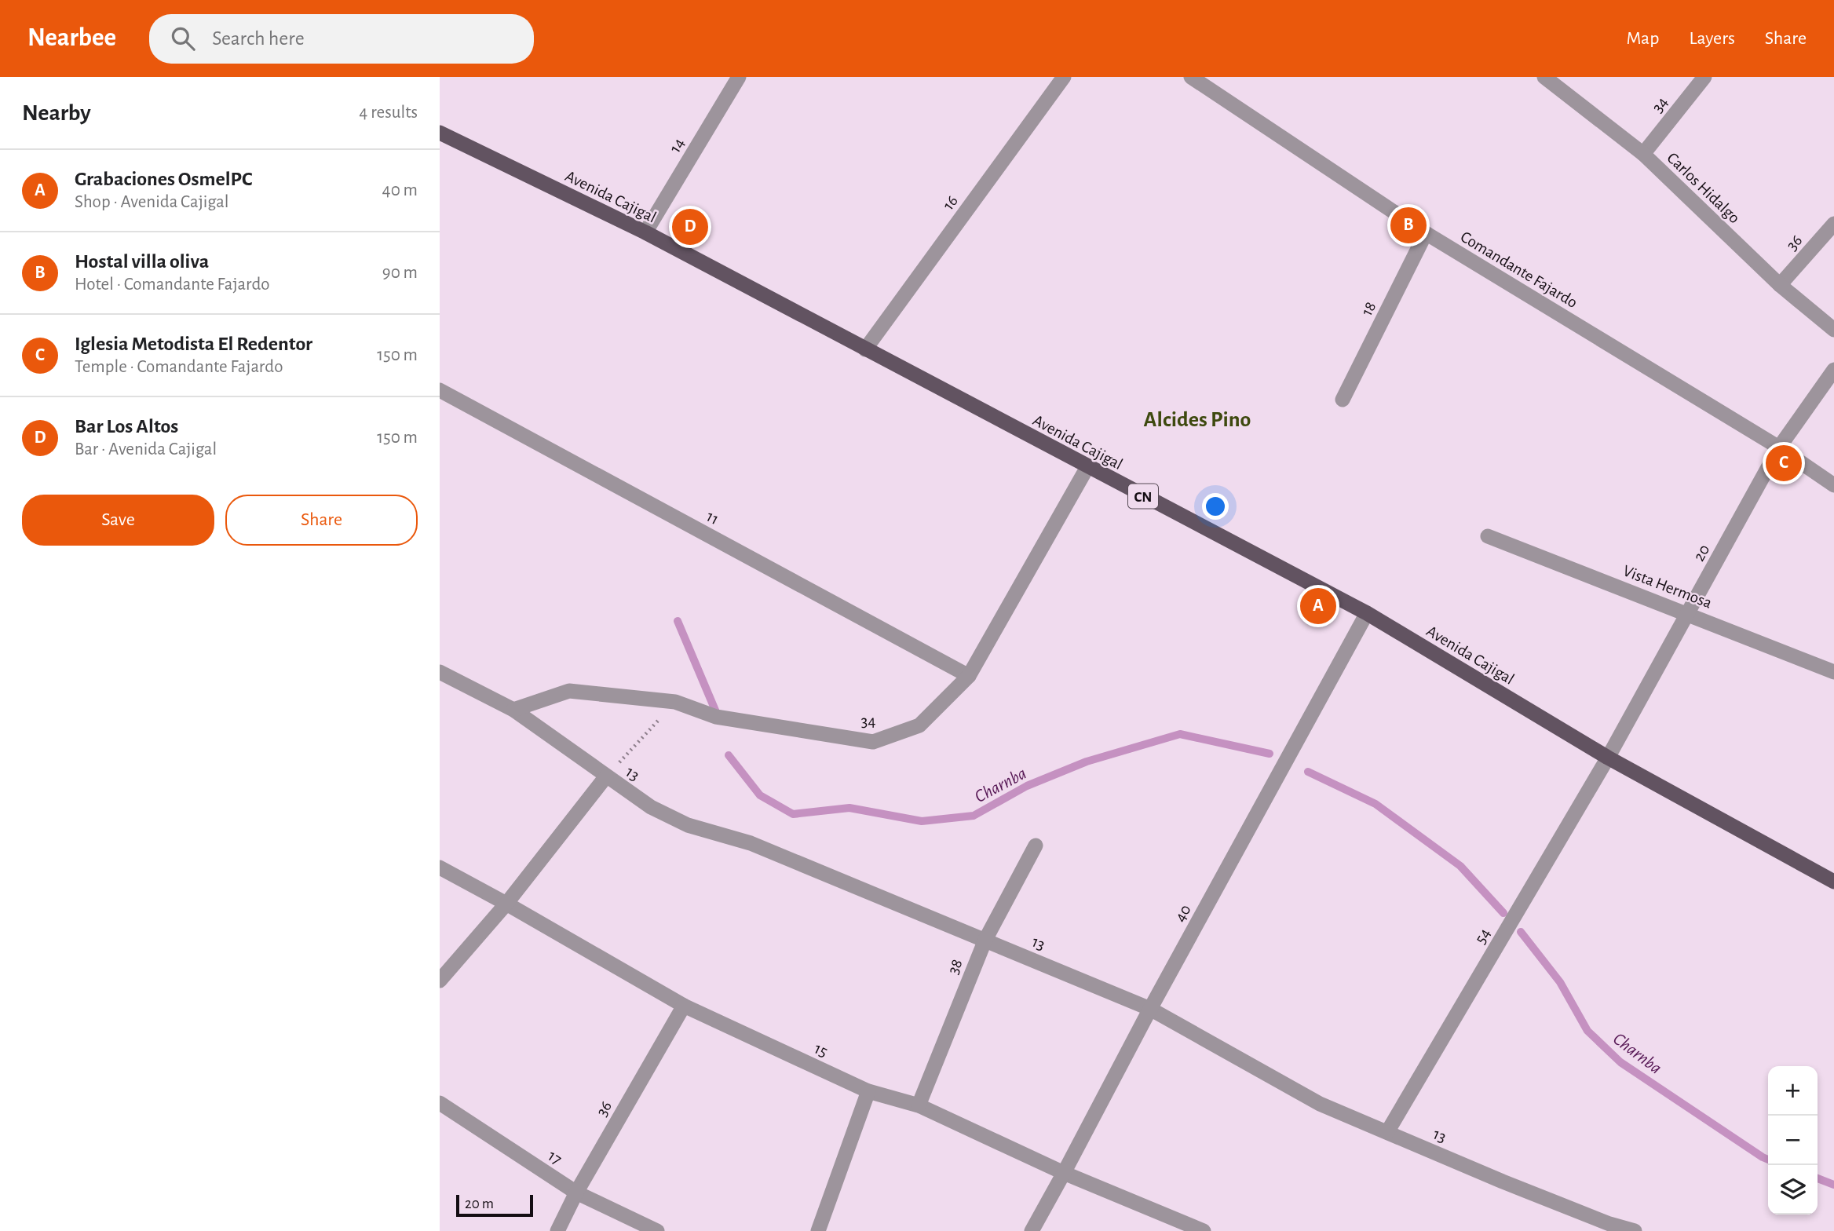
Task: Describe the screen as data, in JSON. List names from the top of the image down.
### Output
{
  "streets": {
    "main road": ["Avenida Cajigal", "CN"],
    "street": [
      "34",
      "14",
      "Carlos Hidalgo",
      "16",
      "36",
      "Comandante Fajardo",
      "18",
      "11",
      "20",
      "Vista Hermosa",
      "13",
      "40",
      "54",
      "38",
      "15",
      "17"
    ]
  },
  "crossings": [
    ["34", "Carlos Hidalgo"],
    ["34", "Avenida Cajigal"],
    ["34", "11"],
    ["34", "13"],
    ["14", "Avenida Cajigal"],
    ["Carlos Hidalgo", "36"],
    ["Avenida Cajigal", "16"],
    ["Avenida Cajigal", "20"],
    ["Avenida Cajigal", "40"],
    ["Avenida Cajigal", "54"],
    ["36", "15"],
    ["36", "17"],
    ["Comandante Fajardo", "18"],
    ["Comandante Fajardo", "20"],
    ["20", "Vista Hermosa"],
    ["20", "54"],
    ["13", "40"],
    ["13", "54"],
    ["13", "38"],
    ["40", "15"],
    ["38", "15"]
  ],
  "districts": ["Alcides Pino"],
  "water": ["Charnba"],
  "scale_bar": "20 m",
  "page": {
    "header": "Nearbee",
    "search": "Search here",
    "nav": ["Map", "Layers", "Share"],
    "heading": ["Nearby", "4 results"],
    "list": [
      {
        "mark": "A",
        "name": "Grabaciones OsmelPC",
        "note": "Shop · Avenida Cajigal",
        "value": "40 m"
      },
      {
        "mark": "B",
        "name": "Hostal villa oliva",
        "note": "Hotel · Comandante Fajardo",
        "value": "90 m"
      },
      {
        "mark": "C",
        "name": "Iglesia Metodista El Redentor",
        "note": "Temple · Comandante Fajardo",
        "value": "150 m"
      },
      {
        "mark": "D",
        "name": "Bar Los Altos",
        "note": "Bar · Avenida Cajigal",
        "value": "150 m"
      }
    ],
    "pins": [
      "B",
      "D",
      "C",
      "A"
    ],
    "buttons": ["Save", "Share"],
    "map_buttons": ["+", "−"],
    "scale": "20 m"
  }
}
